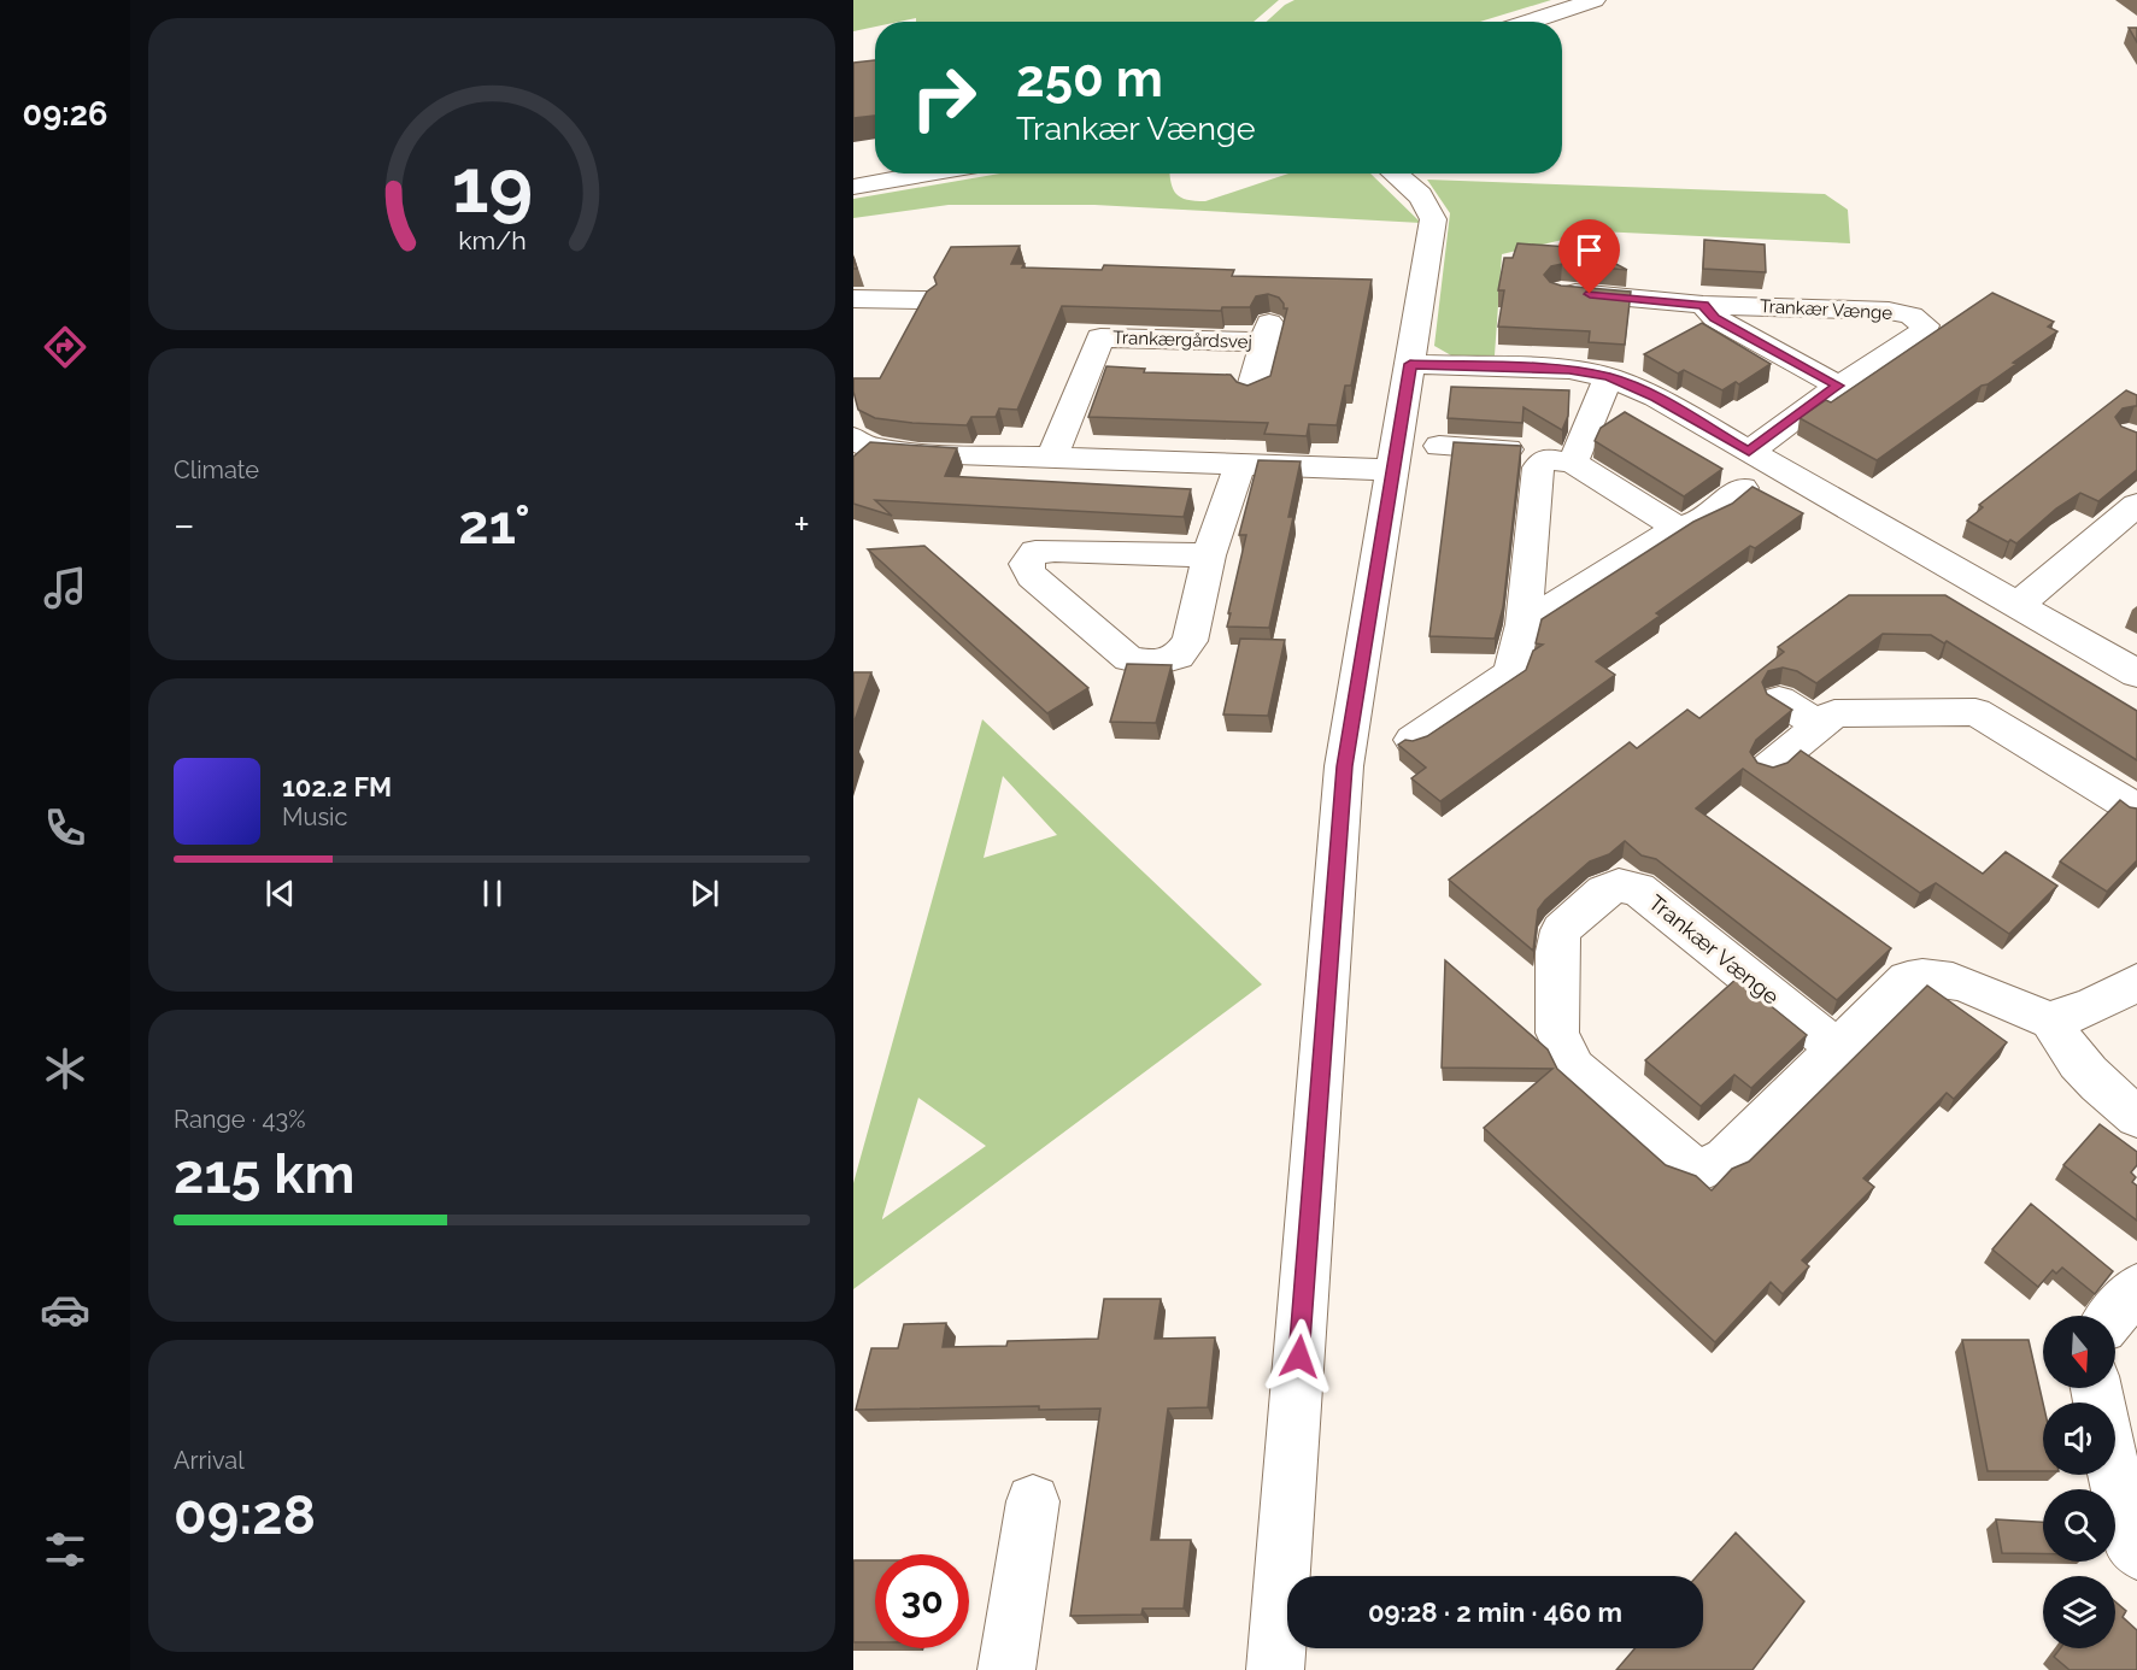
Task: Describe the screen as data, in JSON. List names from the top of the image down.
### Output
{
  "streets": {
    "street": ["Trankær Vænge", "Trankærgårdsvej"]
  },
  "north": "bottom",
  "page": {
    "tabs": "09:26",
    "turn": ["250 m", "Trankær Vænge"],
    "tile": [
      "Climate",
      ["Range · 43%", "215 km"],
      ["Arrival", "09:28"]
    ],
    "heat": ["−", "21°", "+"],
    "song": ["102.2 FM", "Music"],
    "limit": "30",
    "trip": "09:28 · 2 min · 460 m",
    "gauge": ["19", "km/h"]
  }
}
